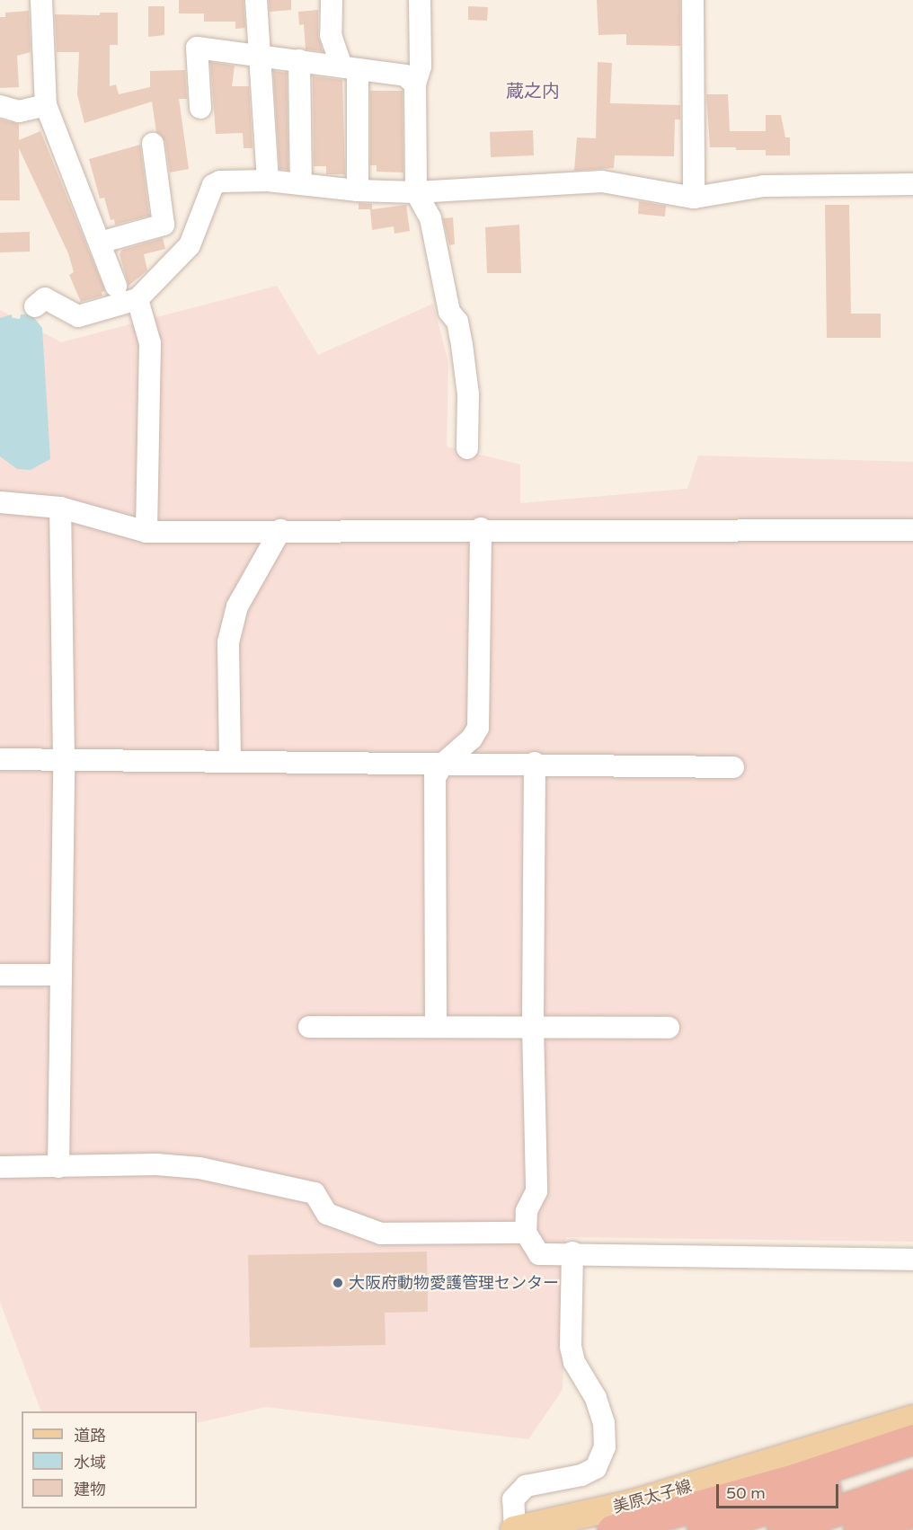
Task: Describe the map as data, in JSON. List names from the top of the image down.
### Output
{
  "streets": {
    "main road": ["美原太子線"]
  },
  "districts": ["蔵之内"],
  "places": ["大阪府動物愛護管理センター"],
  "legend": ["道路", "水域", "建物"],
  "scale_bar": "50 m"
}
